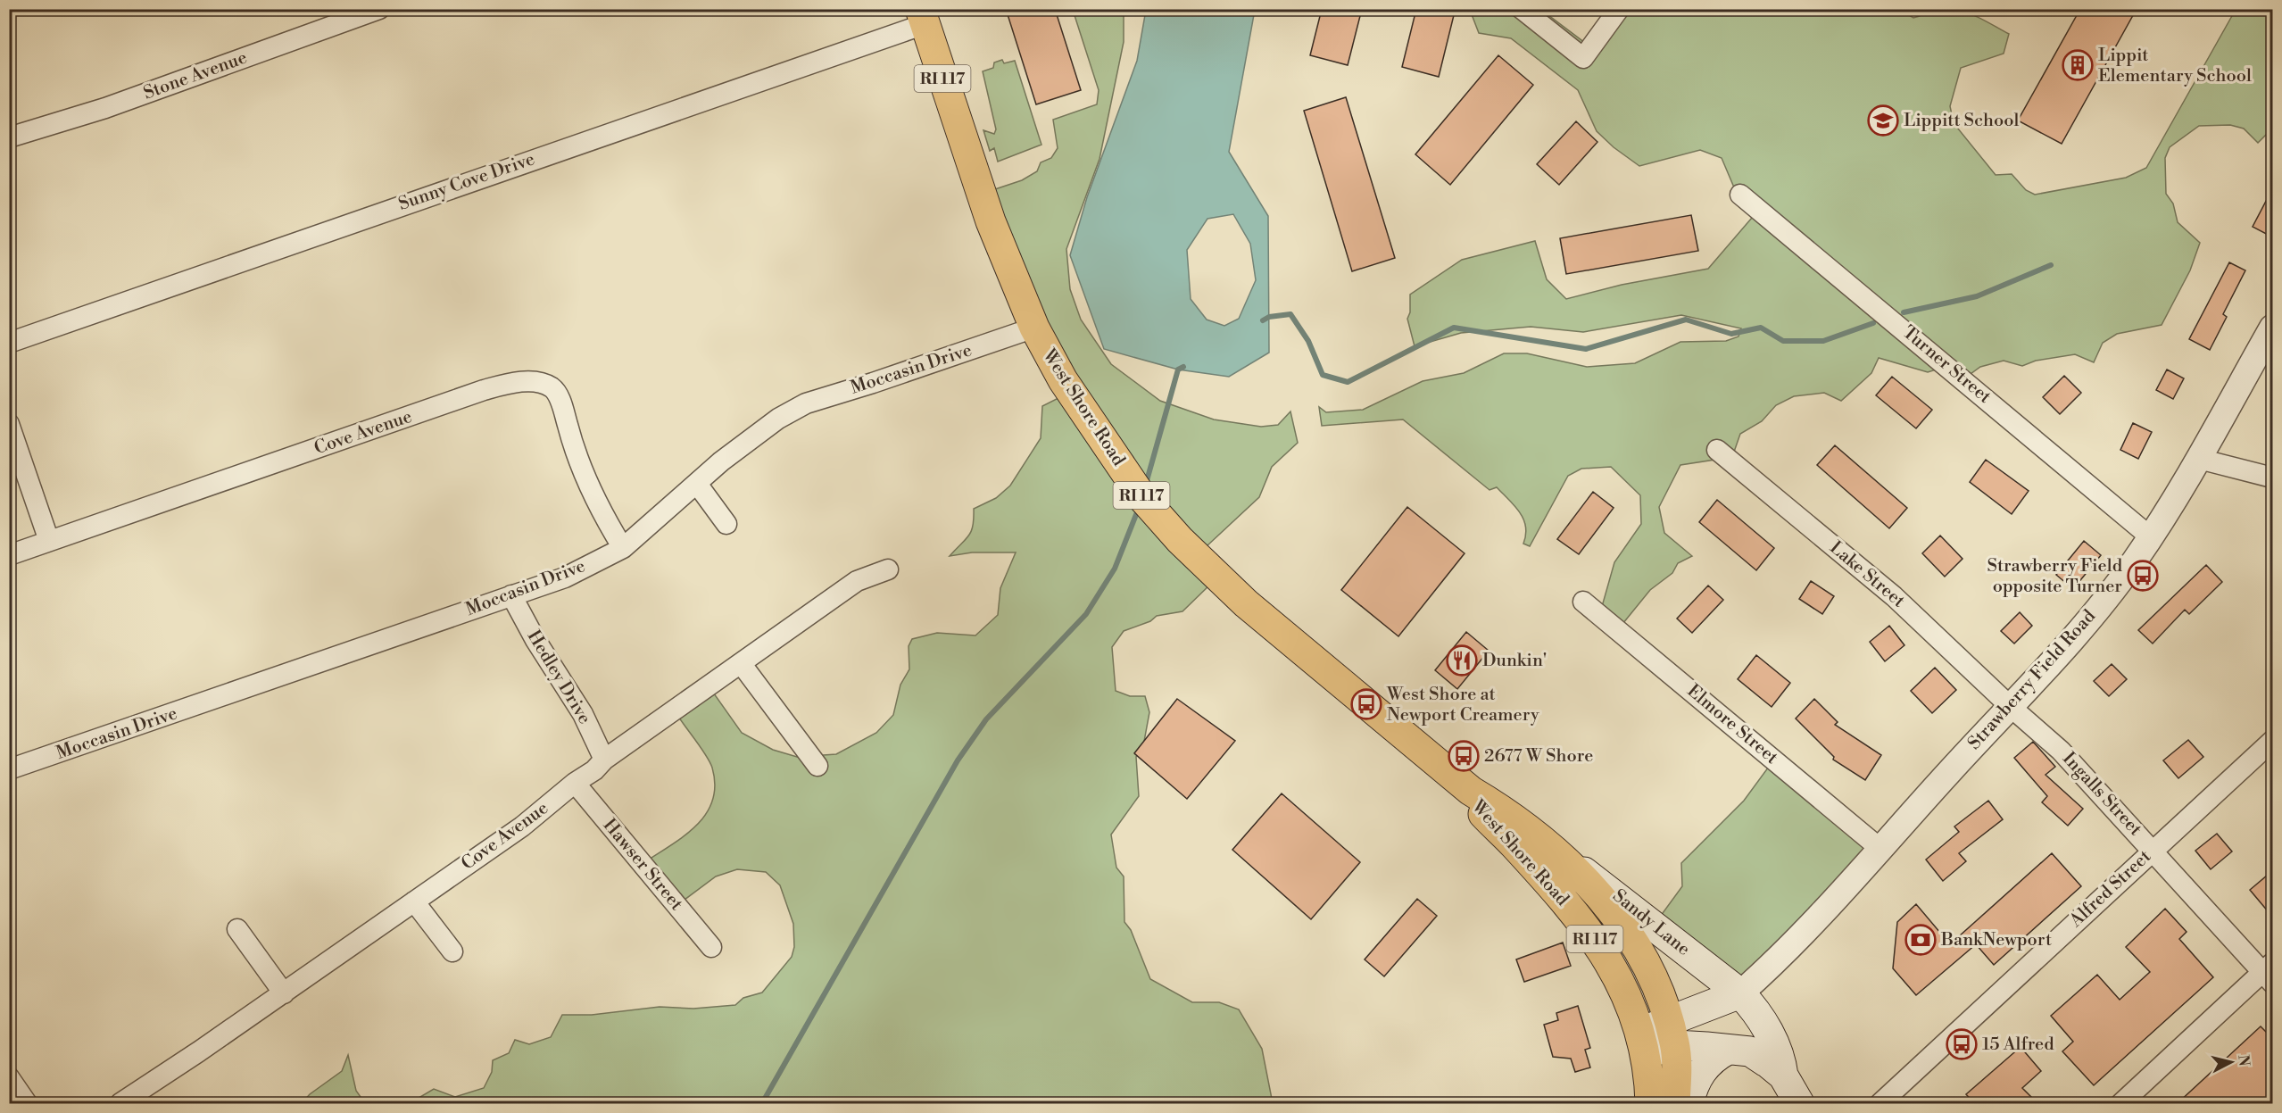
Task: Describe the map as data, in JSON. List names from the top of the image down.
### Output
{
  "streets": {
    "main road": ["RI 117", "West Shore Road", "Sandy Lane"],
    "street": [
      "Stone Avenue",
      "Sunny Cove Drive",
      "Turner Street",
      "Moccasin Drive",
      "Cove Avenue",
      "Lake Street",
      "Hedley Drive",
      "Strawberry Field Road",
      "Elmore Street",
      "Ingalls Street",
      "Hawser Street",
      "Alfred Street"
    ]
  },
  "crossings": [
    ["Sunny Cove Drive", "West Shore Road"],
    ["Turner Street", "Strawberry Field Road"],
    ["Moccasin Drive", "West Shore Road"],
    ["Moccasin Drive", "Cove Avenue"],
    ["Moccasin Drive", "Hedley Drive"],
    ["West Shore Road", "Sandy Lane"],
    ["Cove Avenue", "Hedley Drive"],
    ["Cove Avenue", "Hawser Street"],
    ["Lake Street", "Strawberry Field Road"],
    ["Lake Street", "Ingalls Street"],
    ["Strawberry Field Road", "Elmore Street"],
    ["Strawberry Field Road", "Ingalls Street"],
    ["Strawberry Field Road", "Sandy Lane"],
    ["Ingalls Street", "Alfred Street"]
  ],
  "places": {
    "building": ["Lippit Elementary School"],
    "school or university": ["Lippitt School"],
    "bus stop": [
      "Strawberry Field opposite Turner",
      "West Shore at Newport Creamery",
      "2677 W Shore",
      "15 Alfred"
    ],
    "restaurant": ["Dunkin'"],
    "bank": ["BankNewport"]
  },
  "north": "right"
}
